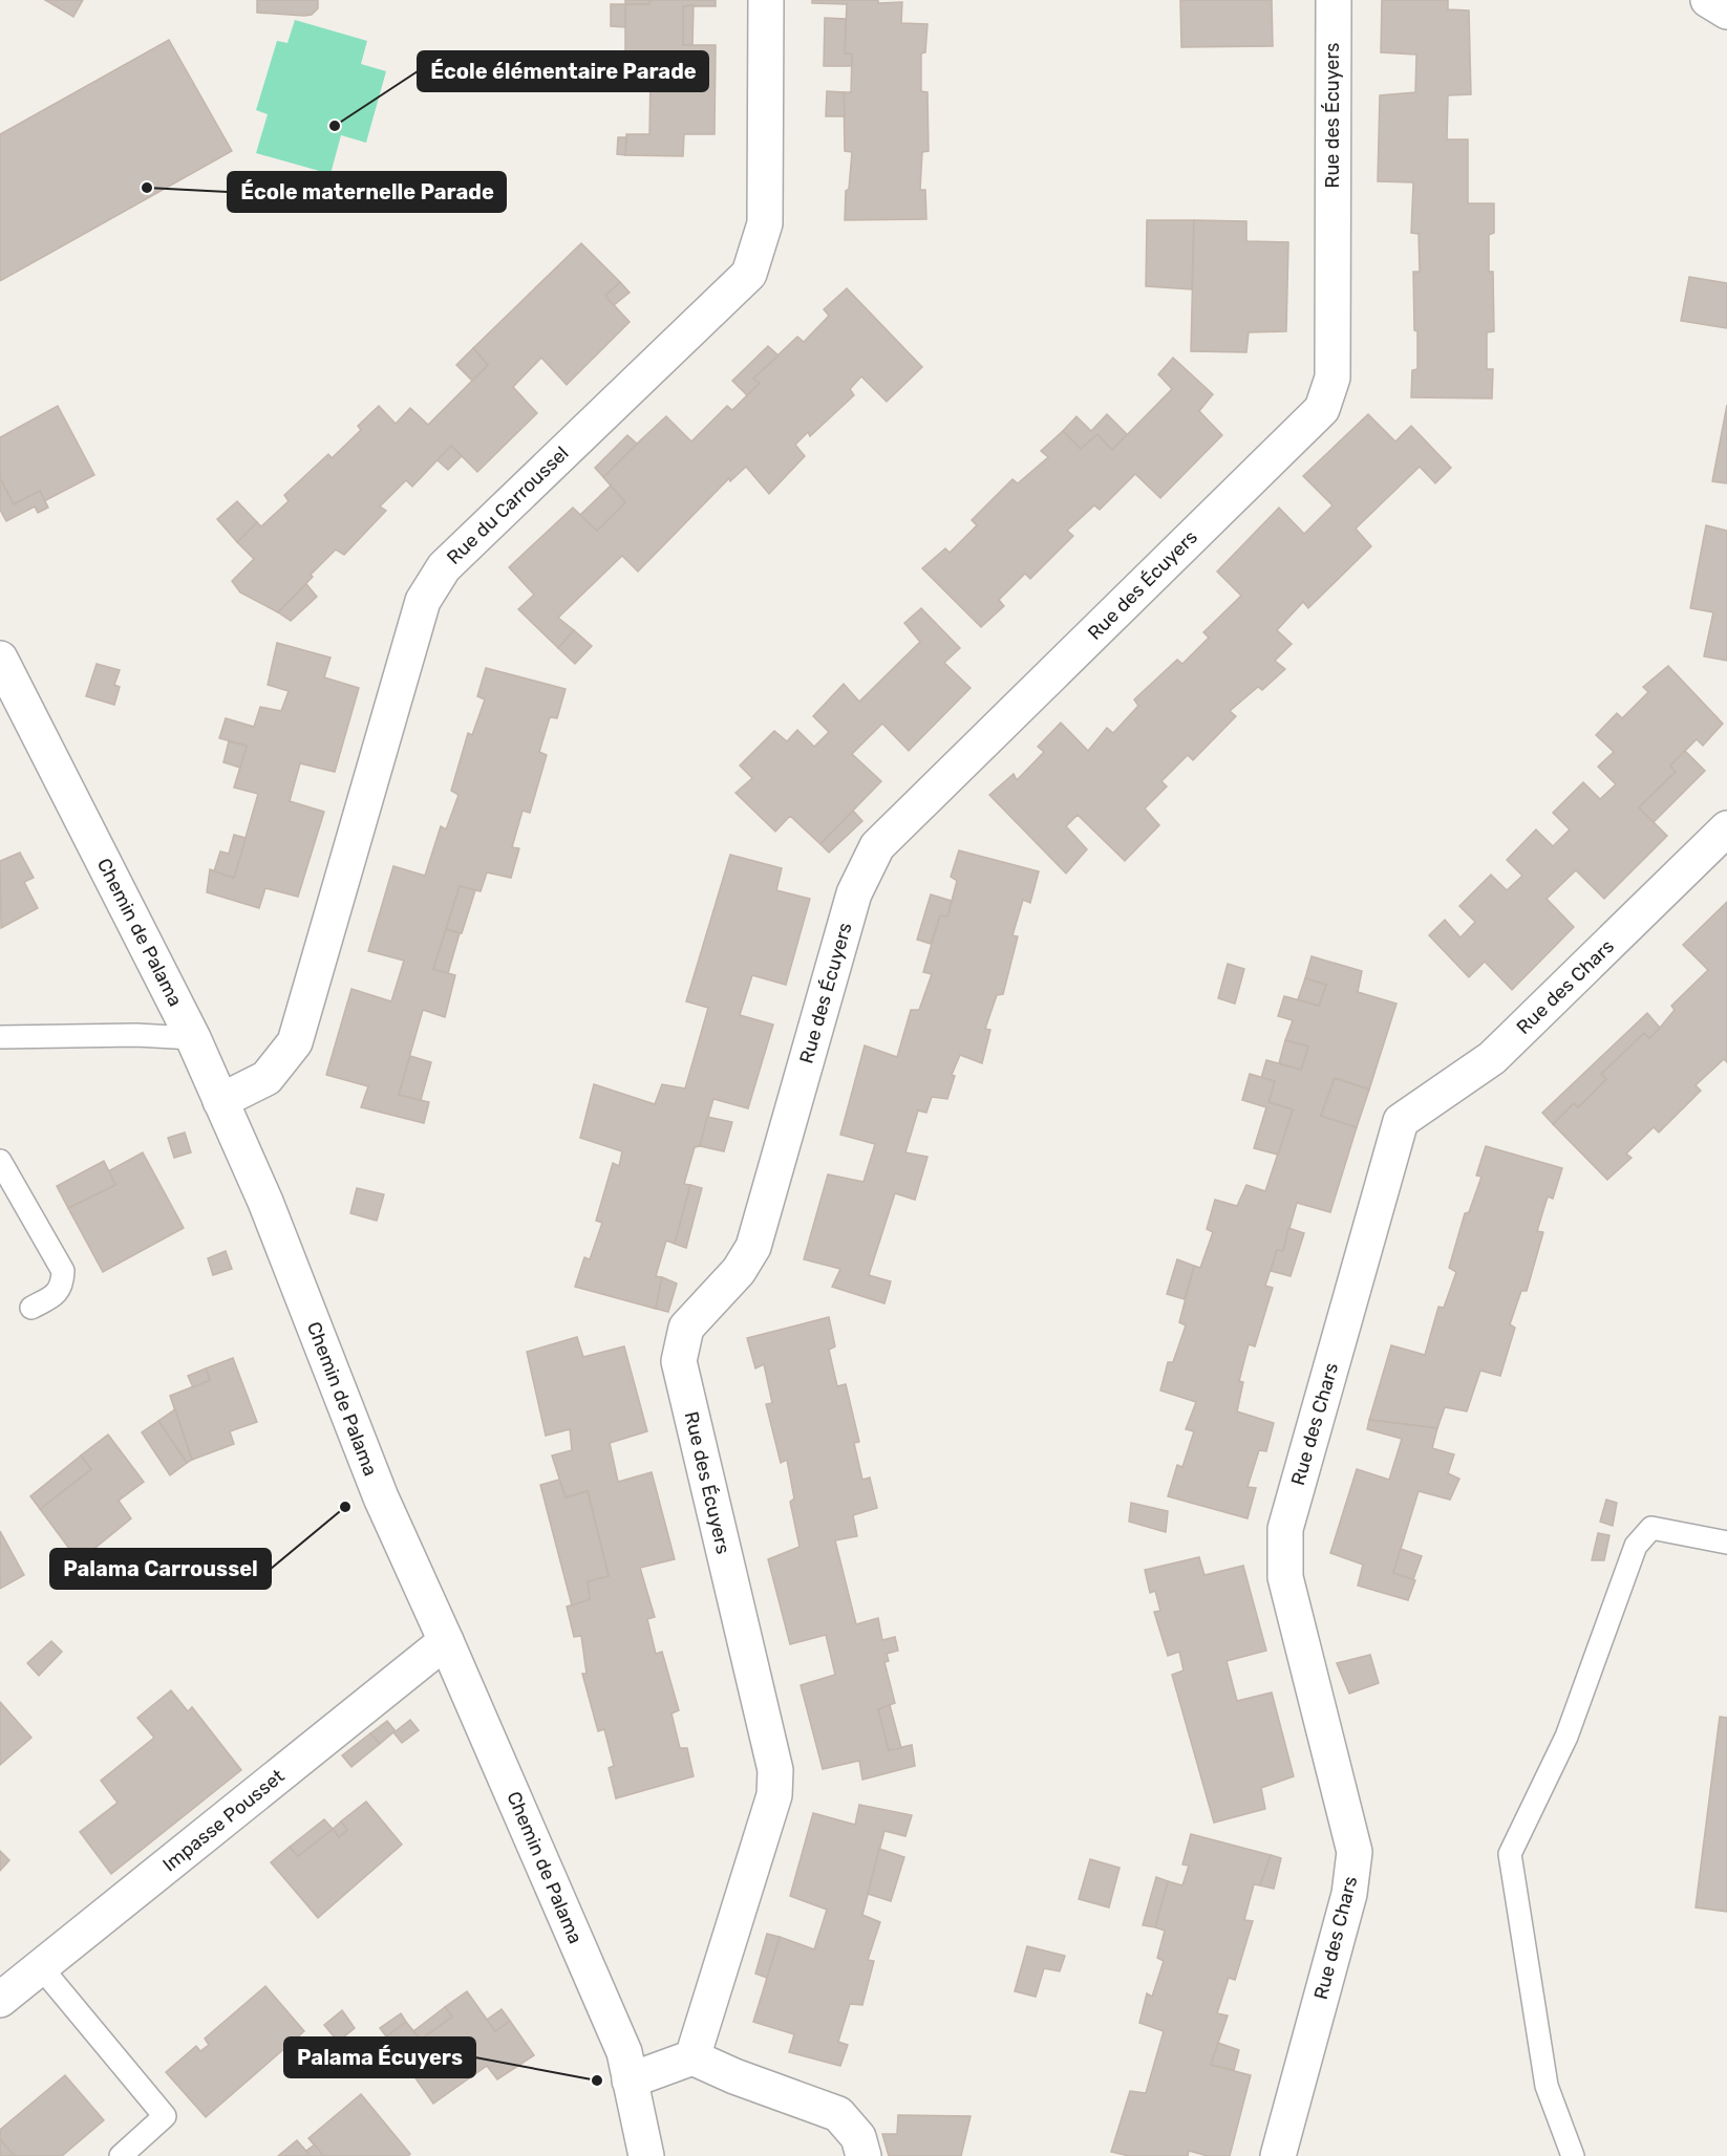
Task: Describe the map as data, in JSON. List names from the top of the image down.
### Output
{
  "streets": {
    "street": [
      "Rue des Écuyers",
      "Rue du Carroussel",
      "Chemin de Palama",
      "Rue des Chars",
      "Impasse Pousset"
    ]
  },
  "crossings": [
    ["Rue du Carroussel", "Chemin de Palama"],
    ["Chemin de Palama", "Impasse Pousset"]
  ],
  "places": [
    "École élémentaire Parade",
    "École maternelle Parade",
    "Palama Carroussel",
    "Palama Écuyers"
  ]
}
